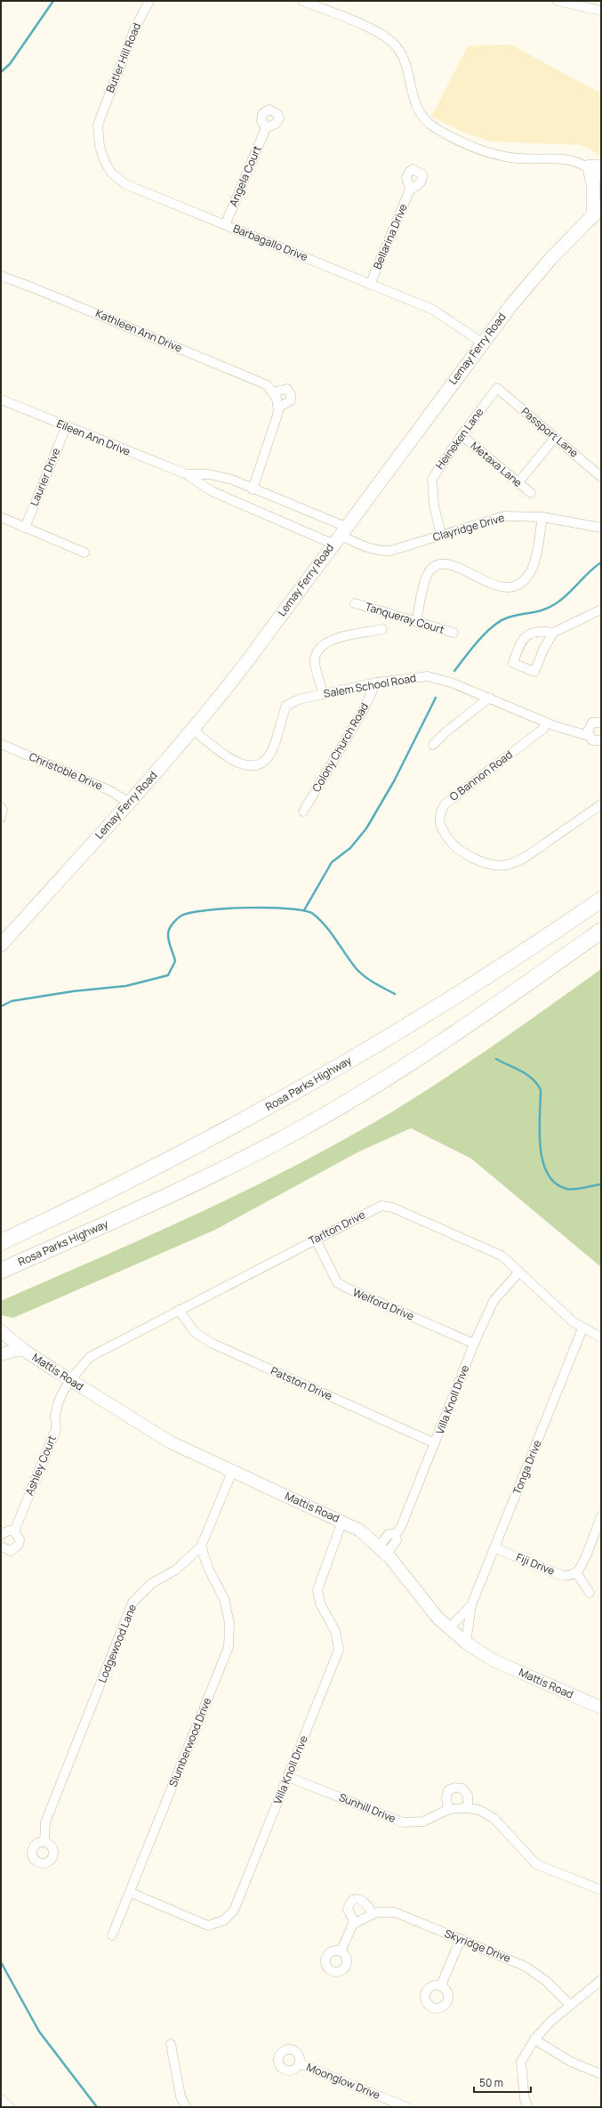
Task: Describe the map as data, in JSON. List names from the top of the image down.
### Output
{
  "streets": {
    "highway": ["Rosa Parks Highway"],
    "main road": ["Lemay Ferry Road", "Mattis Road"],
    "street": [
      "Butler Hill Road",
      "Angela Court",
      "Bellarina Drive",
      "Barbagallo Drive",
      "Kathleen Ann Drive",
      "Passport Lane",
      "Eileen Ann Drive",
      "Heineken Lane",
      "Metaxa Lane",
      "Laurier Drive",
      "Clayridge Drive",
      "Tanqueray Court",
      "Salem School Road",
      "Colony Church Road",
      "Christoble Drive",
      "O Bannon Road",
      "Tarlton Drive",
      "Welford Drive",
      "Patston Drive",
      "Villa Knoll Drive",
      "Ashley Court",
      "Tonga Drive",
      "Fiji Drive",
      "Lodgewood Lane",
      "Slumberwood Drive",
      "Sunhill Drive",
      "Skyridge Drive",
      "Moonglow Drive"
    ]
  },
  "crossings": [
    ["Butler Hill Road", "Barbagallo Drive"],
    ["Angela Court", "Barbagallo Drive"],
    ["Bellarina Drive", "Barbagallo Drive"],
    ["Barbagallo Drive", "Lemay Ferry Road"],
    ["Lemay Ferry Road", "Eileen Ann Drive"],
    ["Lemay Ferry Road", "Clayridge Drive"],
    ["Lemay Ferry Road", "Salem School Road"],
    ["Lemay Ferry Road", "Christoble Drive"],
    ["Passport Lane", "Heineken Lane"],
    ["Eileen Ann Drive", "Laurier Drive"],
    ["Eileen Ann Drive", "Clayridge Drive"],
    ["Heineken Lane", "Metaxa Lane"],
    ["Heineken Lane", "Clayridge Drive"],
    ["Salem School Road", "Colony Church Road"],
    ["Salem School Road", "O Bannon Road"],
    ["Tarlton Drive", "Welford Drive"],
    ["Tarlton Drive", "Mattis Road"],
    ["Tarlton Drive", "Patston Drive"],
    ["Tarlton Drive", "Villa Knoll Drive"],
    ["Tarlton Drive", "Ashley Court"],
    ["Tarlton Drive", "Tonga Drive"],
    ["Welford Drive", "Villa Knoll Drive"],
    ["Mattis Road", "Villa Knoll Drive"],
    ["Mattis Road", "Ashley Court"],
    ["Mattis Road", "Tonga Drive"],
    ["Mattis Road", "Lodgewood Lane"],
    ["Patston Drive", "Villa Knoll Drive"],
    ["Villa Knoll Drive", "Slumberwood Drive"],
    ["Villa Knoll Drive", "Sunhill Drive"],
    ["Tonga Drive", "Fiji Drive"],
    ["Lodgewood Lane", "Slumberwood Drive"]
  ],
  "scale_bar": "50 m"
}
